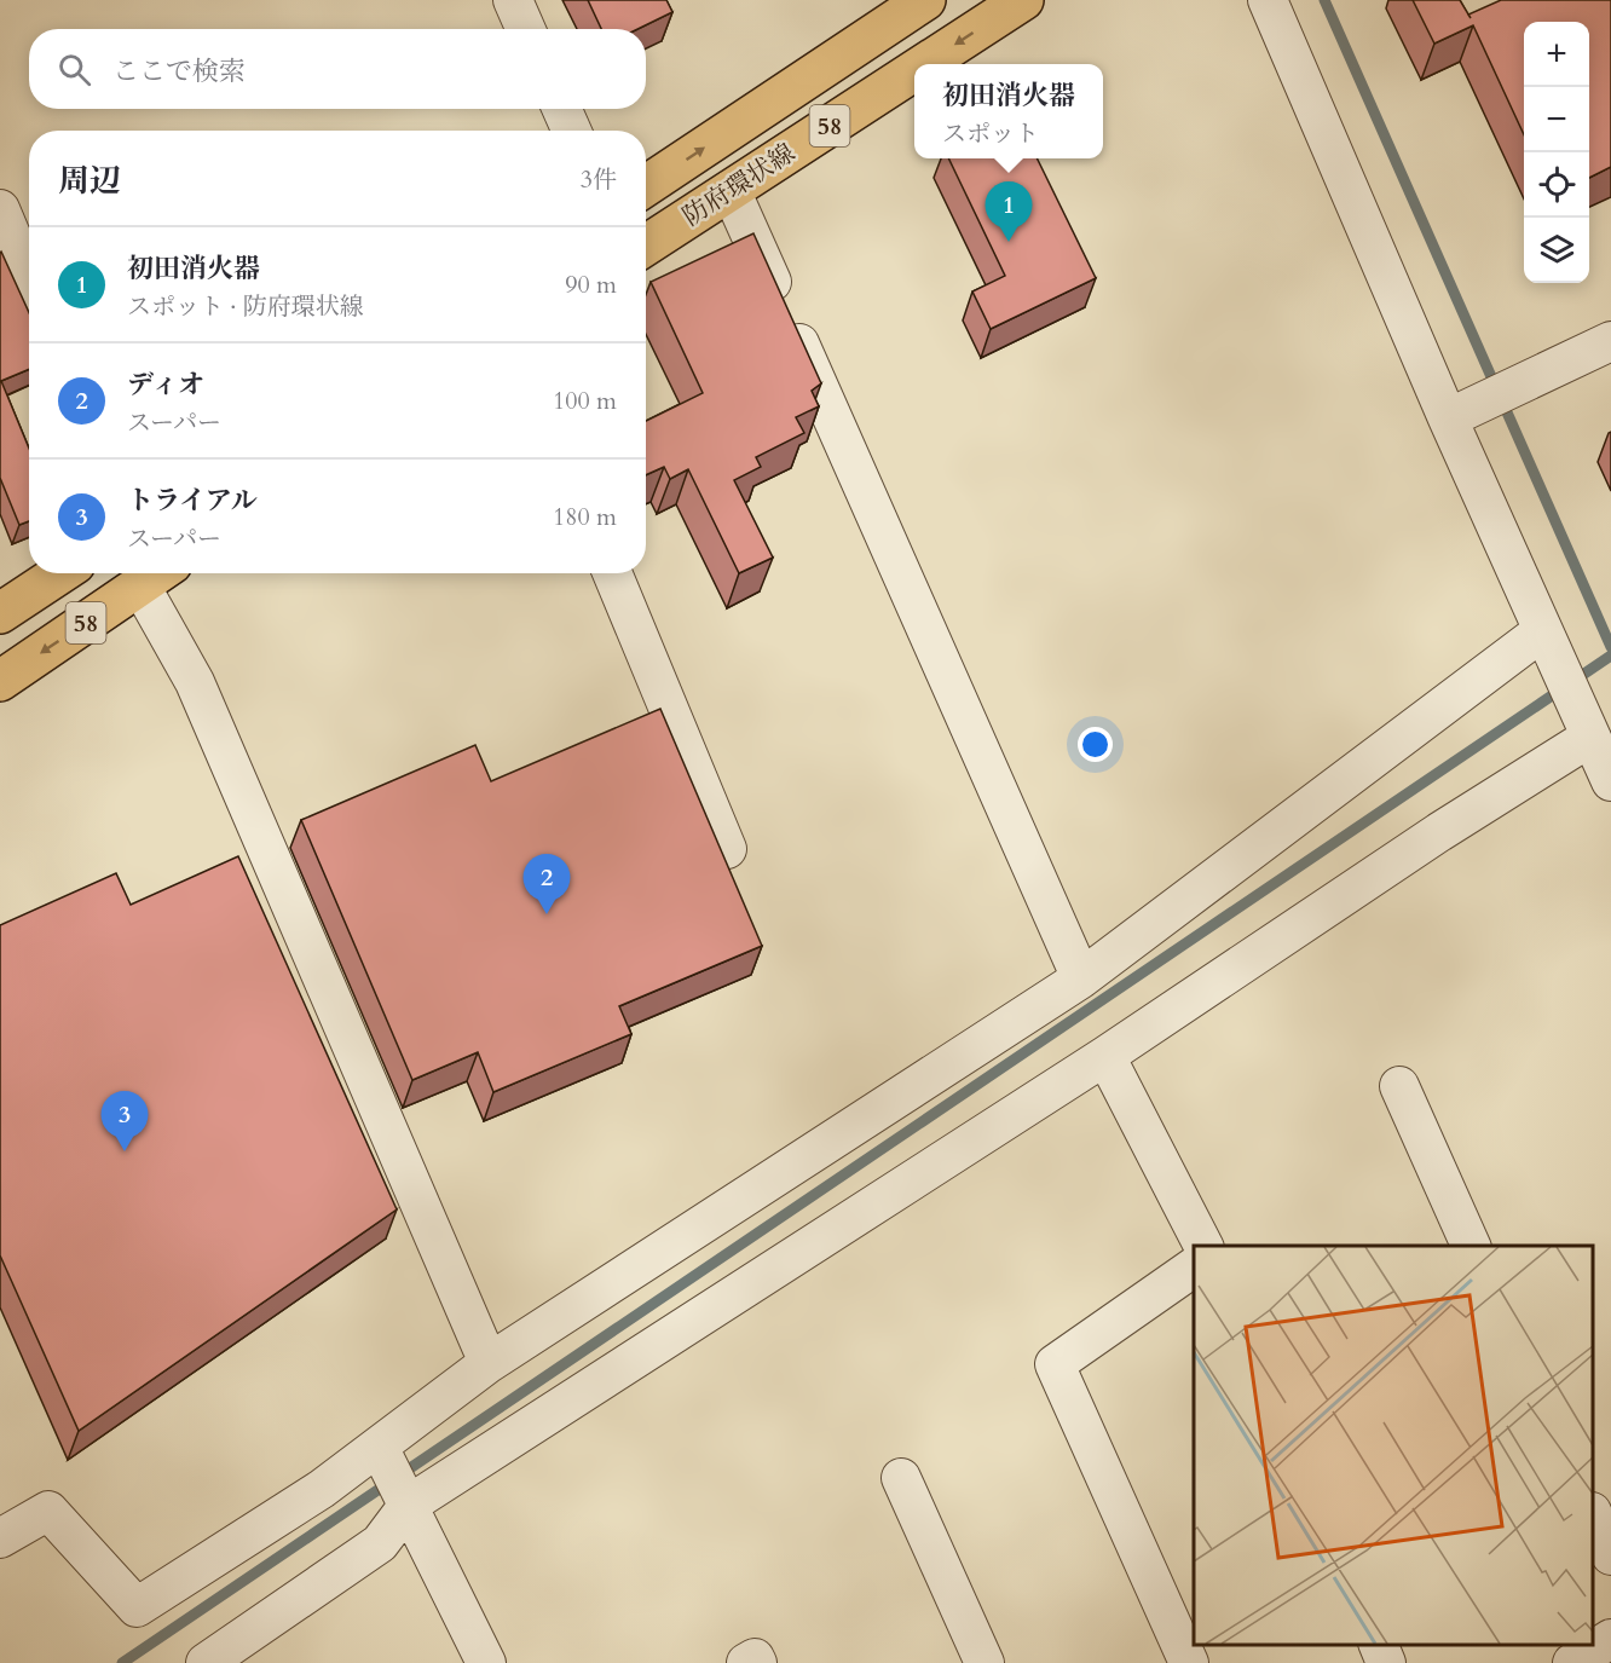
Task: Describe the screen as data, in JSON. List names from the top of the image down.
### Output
{
  "streets": {
    "main road": ["58", "防府環状線"]
  },
  "page": {
    "map_buttons": ["+", "−"],
    "search": "ここで検索",
    "popup": ["初田消火器", "スポット"],
    "heading": ["周辺", "3件"],
    "pins": ["1", "2", "3"],
    "list": [
      {
        "mark": "1",
        "name": "初田消火器",
        "note": "スポット · 防府環状線",
        "value": "90 m"
      },
      {
        "mark": "2",
        "name": "ディオ",
        "note": "スーパー",
        "value": "100 m"
      },
      {
        "mark": "3",
        "name": "トライアル",
        "note": "スーパー",
        "value": "180 m"
      }
    ]
  }
}
